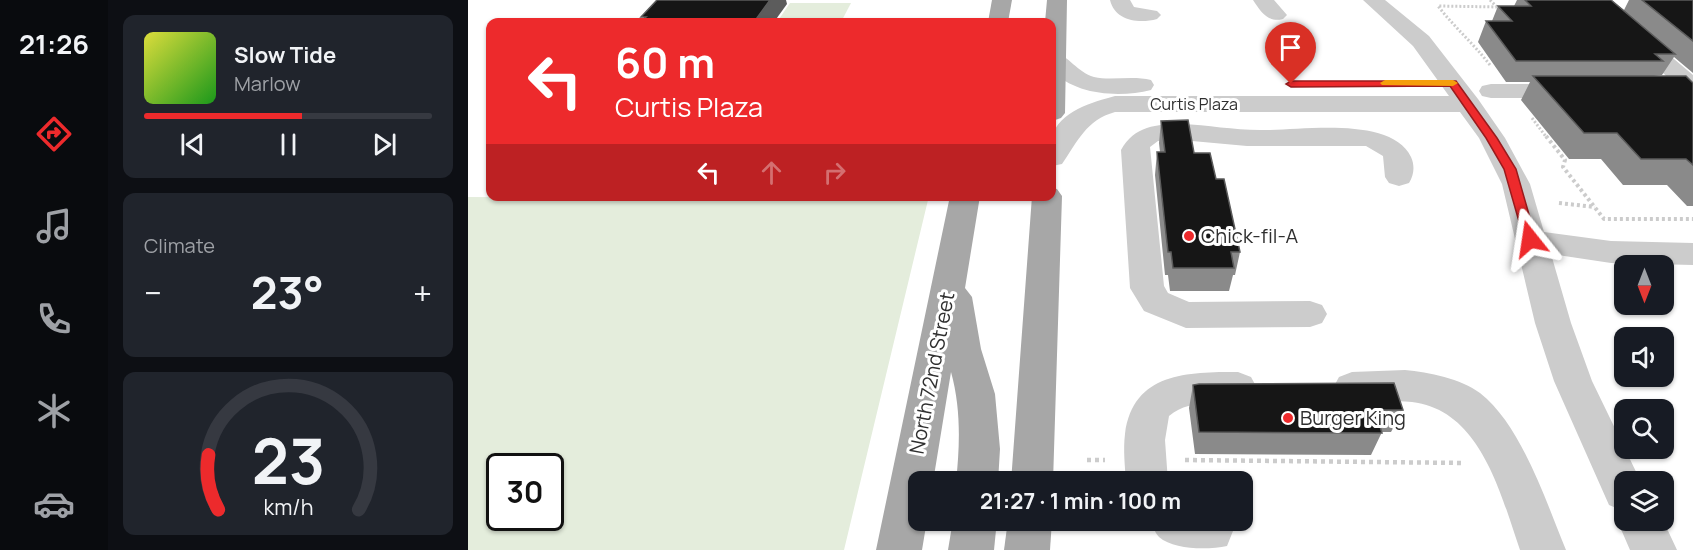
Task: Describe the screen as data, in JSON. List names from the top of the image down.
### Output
{
  "streets": {
    "main road": ["North 72nd Street"],
    "street": ["Curtis Plaza"]
  },
  "places": ["Chick-fil-A", "Burger King"],
  "north": "bottom",
  "page": {
    "tabs": "21:26",
    "turn": ["60 m", "Curtis Plaza"],
    "song": ["Slow Tide", "Marlow"],
    "tile": "Climate",
    "heat": ["−", "23°", "+"],
    "limit": "30",
    "trip": "21:27 · 1 min · 100 m",
    "gauge": ["23", "km/h"]
  }
}
